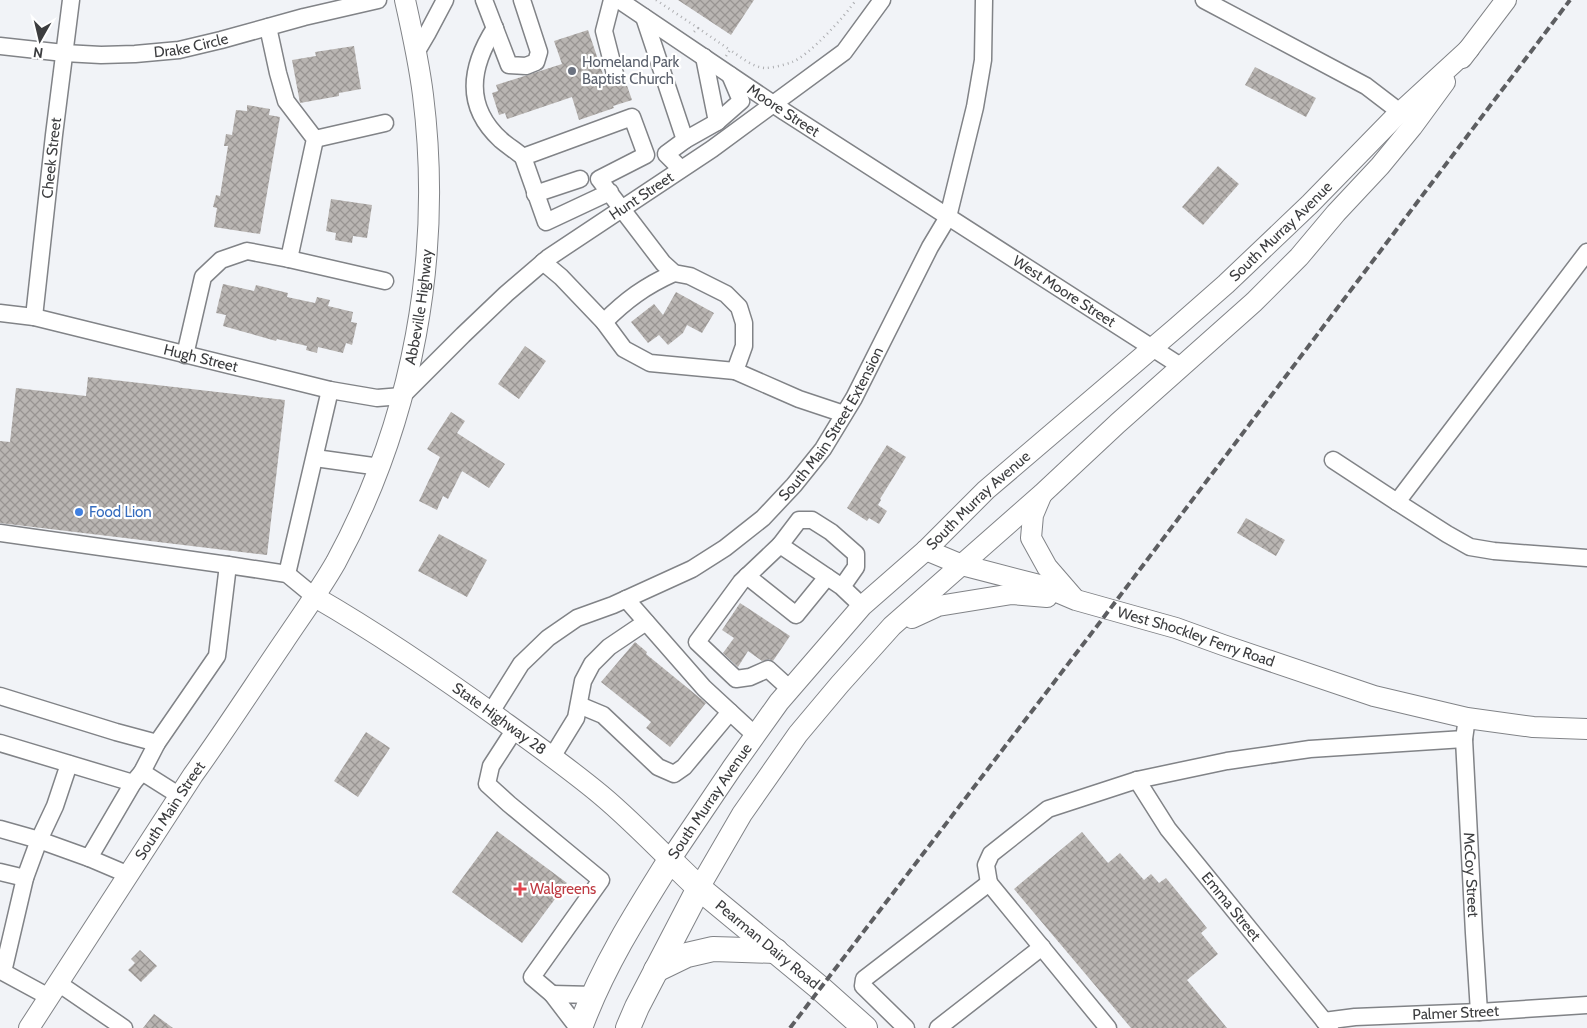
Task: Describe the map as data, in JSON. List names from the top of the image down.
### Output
{
  "streets": {
    "highway": ["South Murray Avenue", "Pearman Dairy Road"],
    "main road": [
      "Abbeville Highway",
      "West Shockley Ferry Road",
      "State Highway 28",
      "South Main Street"
    ],
    "street": [
      "Drake Circle",
      "Moore Street",
      "Cheek Street",
      "Hunt Street",
      "West Moore Street",
      "Hugh Street",
      "South Main Street Extension",
      "McCoy Street",
      "Emma Street",
      "Palmer Street"
    ]
  },
  "crossings": [
    ["Drake Circle", "Cheek Street"],
    ["Moore Street", "Hunt Street"],
    ["Moore Street", "West Moore Street"],
    ["Moore Street", "South Main Street Extension"],
    ["Cheek Street", "Hugh Street"],
    ["Hunt Street", "Abbeville Highway"],
    ["Hunt Street", "Hugh Street"],
    ["South Murray Avenue", "West Moore Street"],
    ["South Murray Avenue", "West Shockley Ferry Road"],
    ["South Murray Avenue", "State Highway 28"],
    ["South Murray Avenue", "Pearman Dairy Road"],
    ["West Moore Street", "South Main Street Extension"],
    ["Abbeville Highway", "Hugh Street"],
    ["Abbeville Highway", "State Highway 28"],
    ["Abbeville Highway", "South Main Street"],
    ["South Main Street Extension", "State Highway 28"],
    ["State Highway 28", "South Main Street"],
    ["State Highway 28", "Pearman Dairy Road"],
    ["McCoy Street", "Palmer Street"],
    ["Emma Street", "Palmer Street"]
  ],
  "places": {
    "other": ["Homeland Park Baptist Church", "Food Lion"],
    "health": ["Walgreens"]
  },
  "north": "bottom"
}
